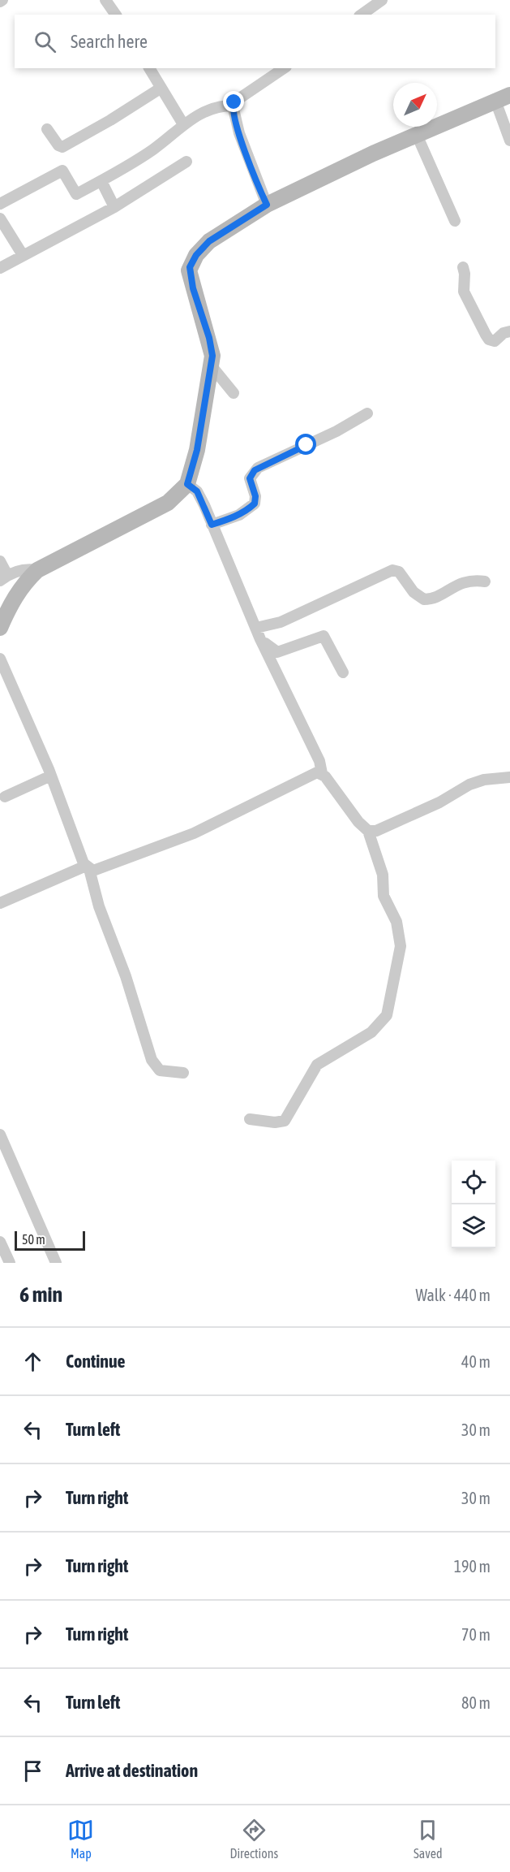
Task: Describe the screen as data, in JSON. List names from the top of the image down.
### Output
{
  "scale_bar": "50 m",
  "north": "top right",
  "page": {
    "search": "Search here",
    "scale": "50 m",
    "heading": ["6 min", "Walk · 440 m"],
    "list": [
      ["Continue", "40 m"],
      ["Turn left", "30 m"],
      ["Turn right", "30 m"],
      ["Turn right", "190 m"],
      ["Turn right", "70 m"],
      ["Turn left", "80 m"],
      "Arrive at destination"
    ],
    "nav": ["Map", "Directions", "Saved"]
  }
}
